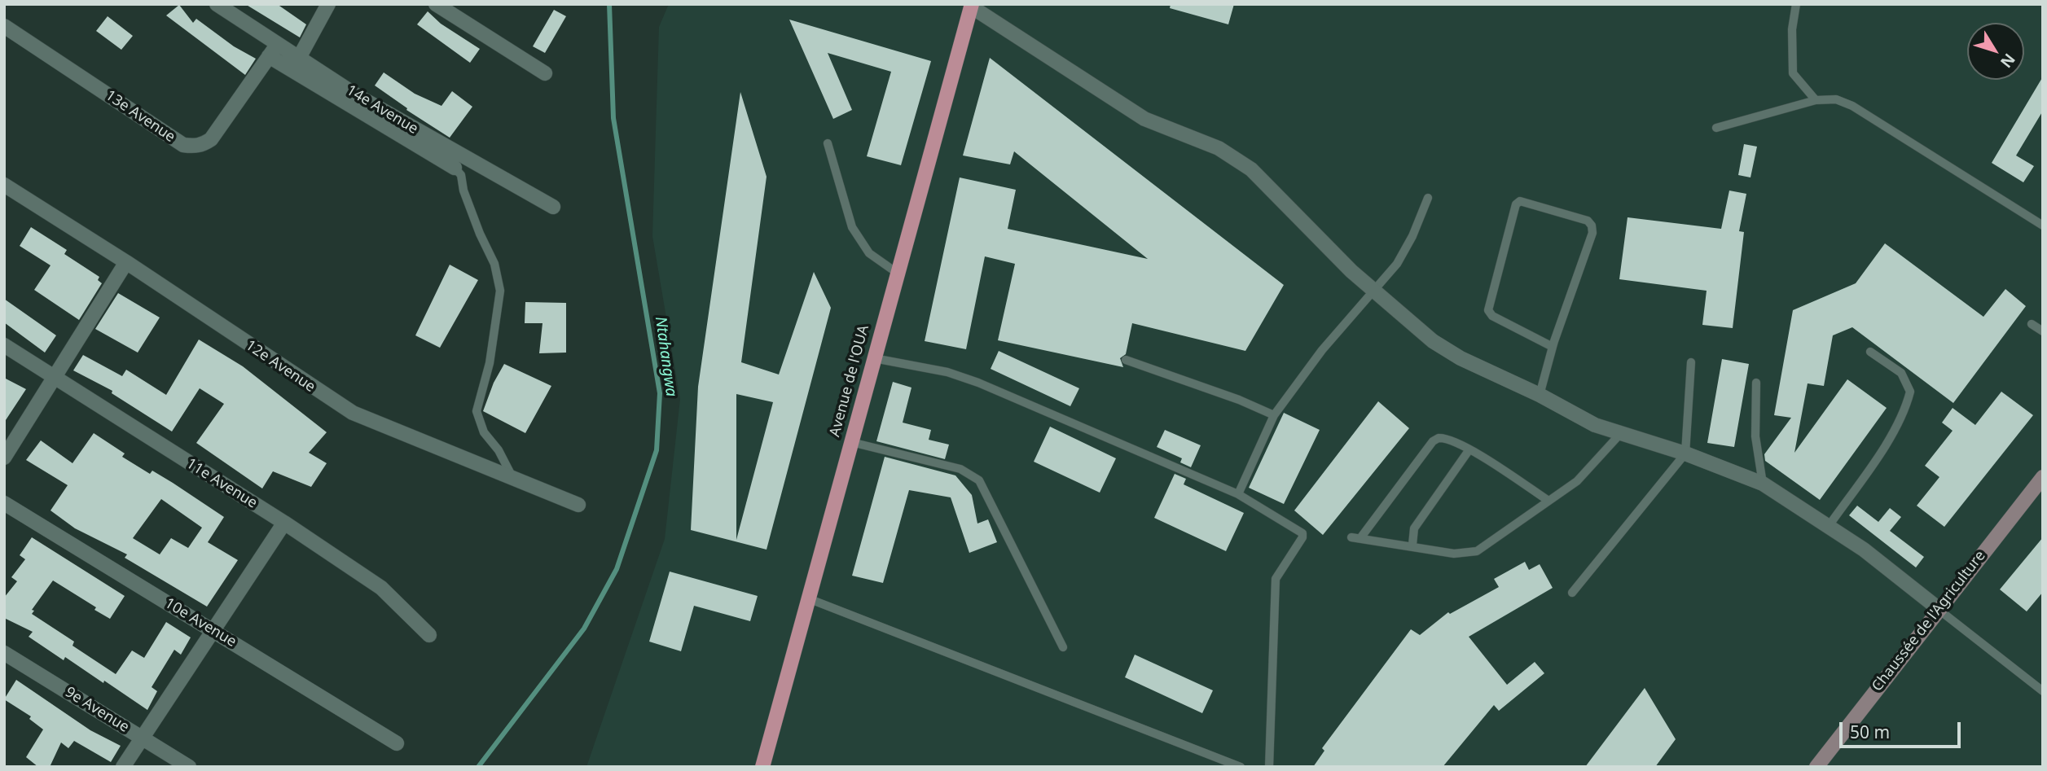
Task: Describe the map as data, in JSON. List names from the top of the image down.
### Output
{
  "streets": {
    "main road": ["Avenue de l'OUA"],
    "street": [
      "14e Avenue",
      "13e Avenue",
      "12e Avenue",
      "11e Avenue",
      "Chaussée de l'Agriculture",
      "10e Avenue",
      "9e Avenue"
    ]
  },
  "crossings": [
    ["14e Avenue", "13e Avenue"]
  ],
  "water": ["Ntahangwa"],
  "scale_bar": "50 m",
  "north": "bottom right"
}
